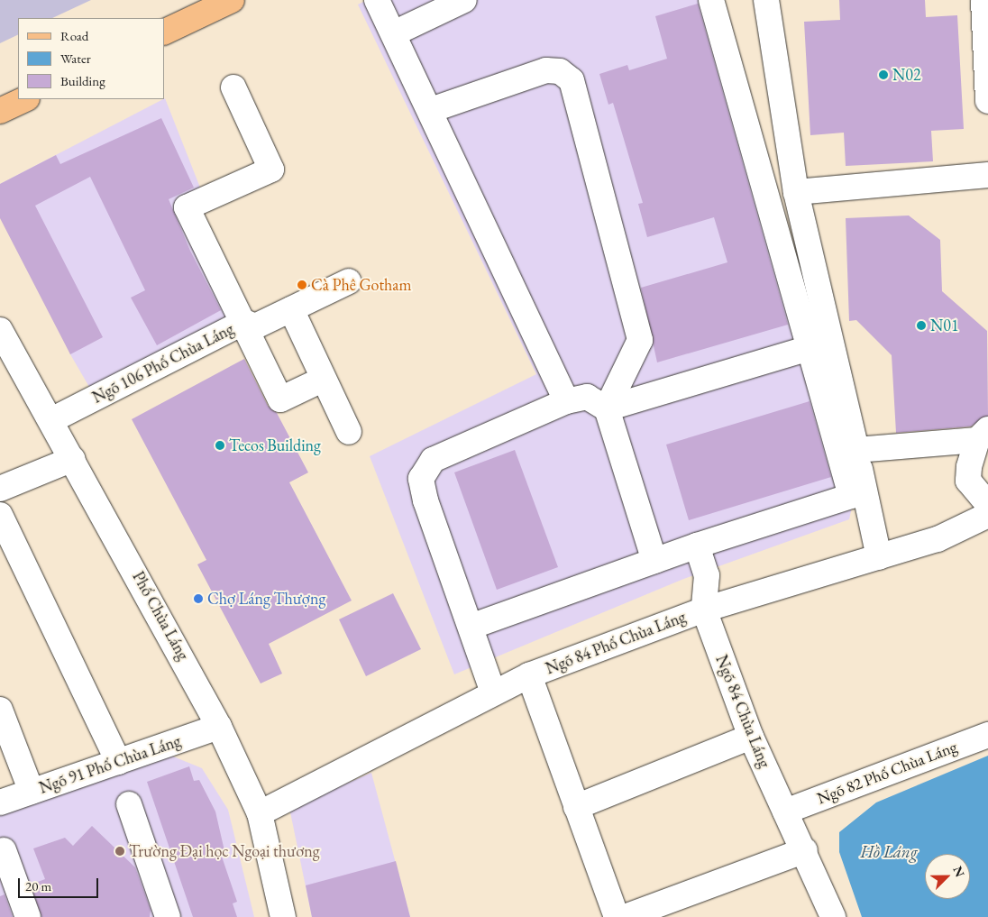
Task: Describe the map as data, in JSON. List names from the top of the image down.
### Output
{
  "streets": {
    "street": [
      "Ngõ 106 Phố Chùa Láng",
      "Phố Chùa Láng",
      "Ngõ 84 Phố Chùa Láng",
      "Ngõ 84 Chùa Láng",
      "Ngõ 91 Phố Chùa Láng",
      "Ngõ 82 Phố Chùa Láng"
    ]
  },
  "crossings": [
    ["Ngõ 106 Phố Chùa Láng", "Phố Chùa Láng"],
    ["Phố Chùa Láng", "Ngõ 84 Phố Chùa Láng"],
    ["Phố Chùa Láng", "Ngõ 91 Phố Chùa Láng"],
    ["Ngõ 84 Phố Chùa Láng", "Ngõ 84 Chùa Láng"],
    ["Ngõ 84 Chùa Láng", "Ngõ 82 Phố Chùa Láng"]
  ],
  "water": ["Hồ Láng"],
  "places": [
    "N02",
    "Cà Phê Gotham",
    "N01",
    "Tecos Building",
    "Chợ Láng Thượng",
    "Trường Đại học Ngoại thương"
  ],
  "legend": ["Road", "Water", "Building"],
  "scale_bar": "20 m",
  "north": "top right"
}
